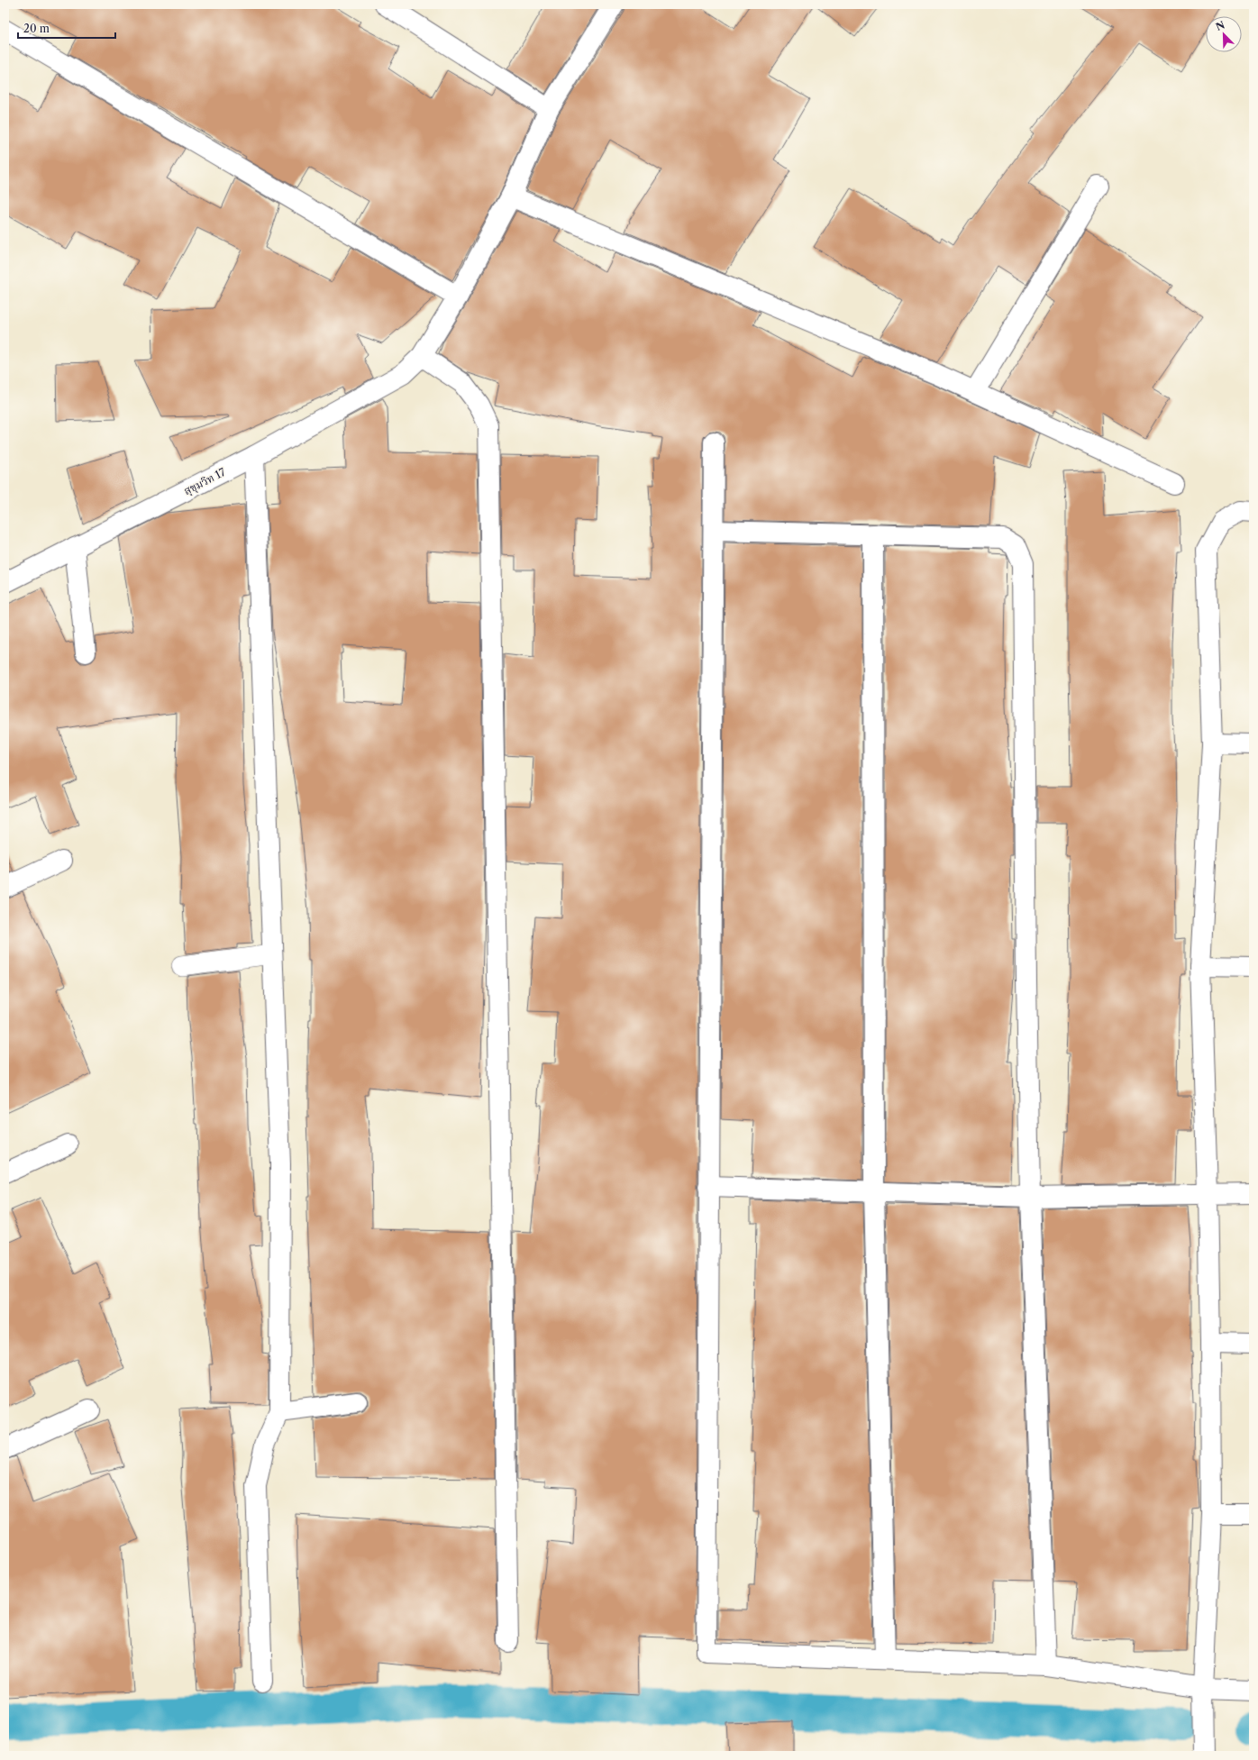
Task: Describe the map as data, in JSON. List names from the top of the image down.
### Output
{
  "streets": {
    "street": ["สุขุมวิท 17"]
  },
  "scale_bar": "20 m",
  "north": "top left"
}
